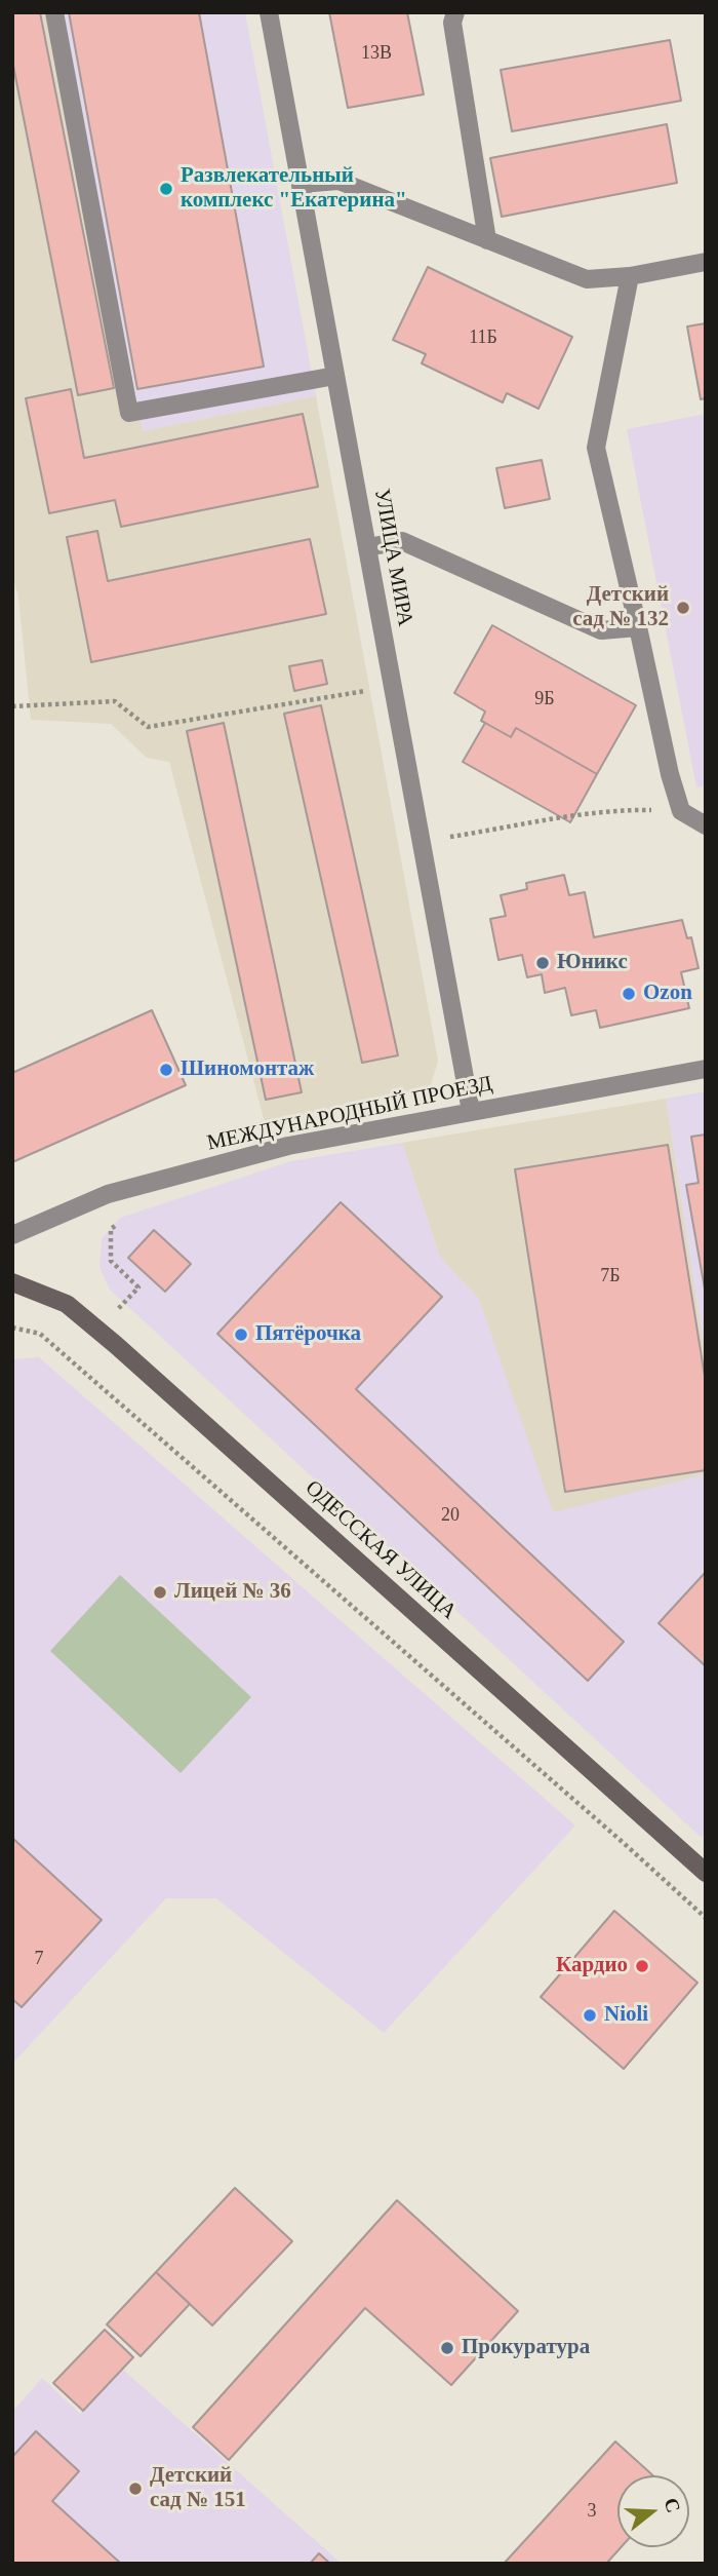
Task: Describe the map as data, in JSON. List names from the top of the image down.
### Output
{
  "streets": {
    "street": ["УЛИЦА МИРА", "МЕЖДУНАРОДНЫЙ ПРОЕЗД", "ОДЕССКАЯ УЛИЦА"]
  },
  "crossings": [
    ["УЛИЦА МИРА", "МЕЖДУНАРОДНЫЙ ПРОЕЗД"]
  ],
  "places": [
    "Развлекательный комплекс \"Екатерина\"",
    "Детский сад № 132",
    "Юникс",
    "Ozon",
    "Шиномонтаж",
    "Пятёрочка",
    "Лицей № 36",
    "Кардио",
    "Nioli",
    "Прокуратура",
    "Детский сад № 151"
  ],
  "house_numbers": [
    "13В",
    "11Б",
    "9Б",
    "7Б",
    "20",
    "7",
    "3"
  ],
  "north": "right"
}
